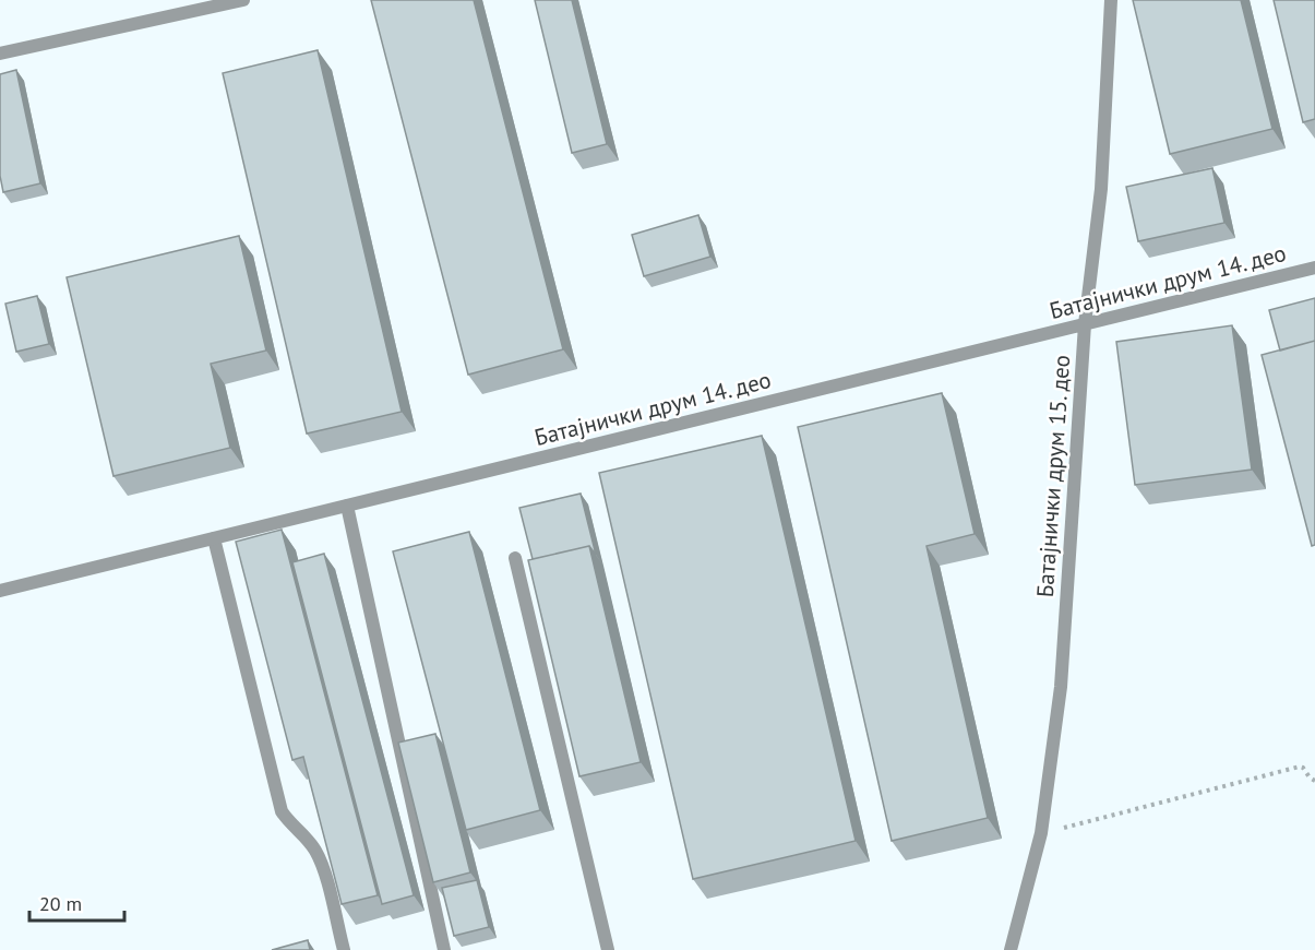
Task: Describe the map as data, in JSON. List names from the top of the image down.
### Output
{
  "streets": {
    "street": ["Батајнички друм 14. део", "Батајнички друм 15. део"]
  },
  "crossings": [
    ["Батајнички друм 14. део", "Батајнички друм 15. део"]
  ],
  "scale_bar": "20 m"
}
